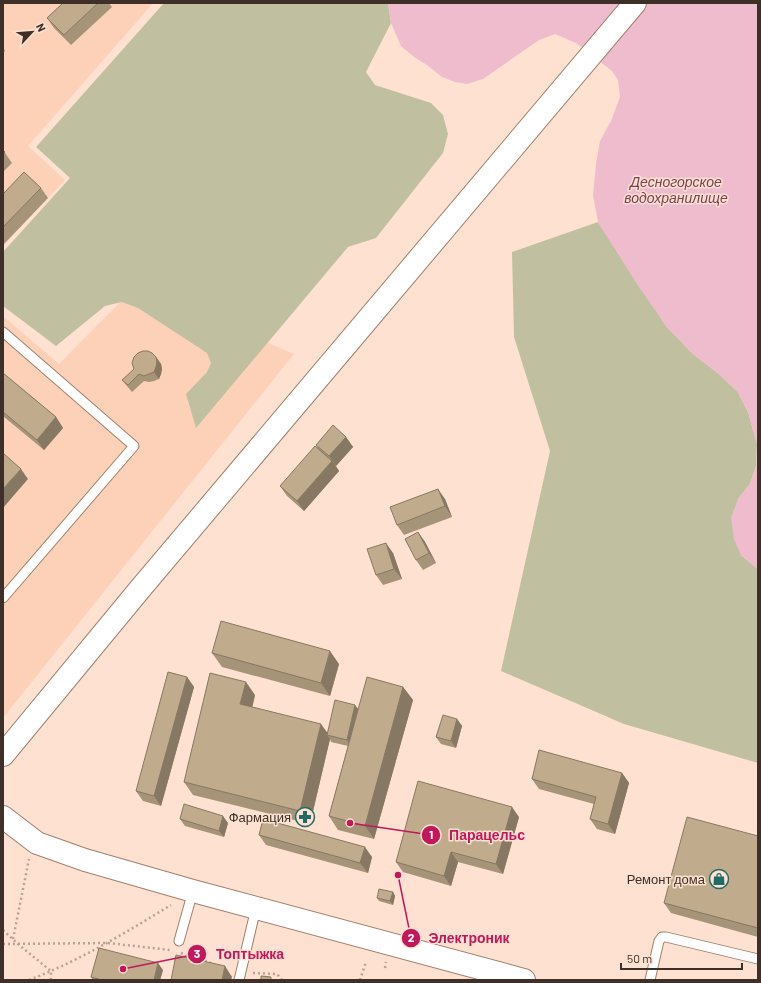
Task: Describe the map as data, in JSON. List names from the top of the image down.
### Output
{
  "water": ["Десногорское водохранилище"],
  "places": {
    "pharmacy": ["Фармация"],
    "other": ["Парацельс", "Электроник", "Топтыжка"],
    "shop": ["Ремонт дома"]
  },
  "scale_bar": "50 m",
  "north": "top right"
}
